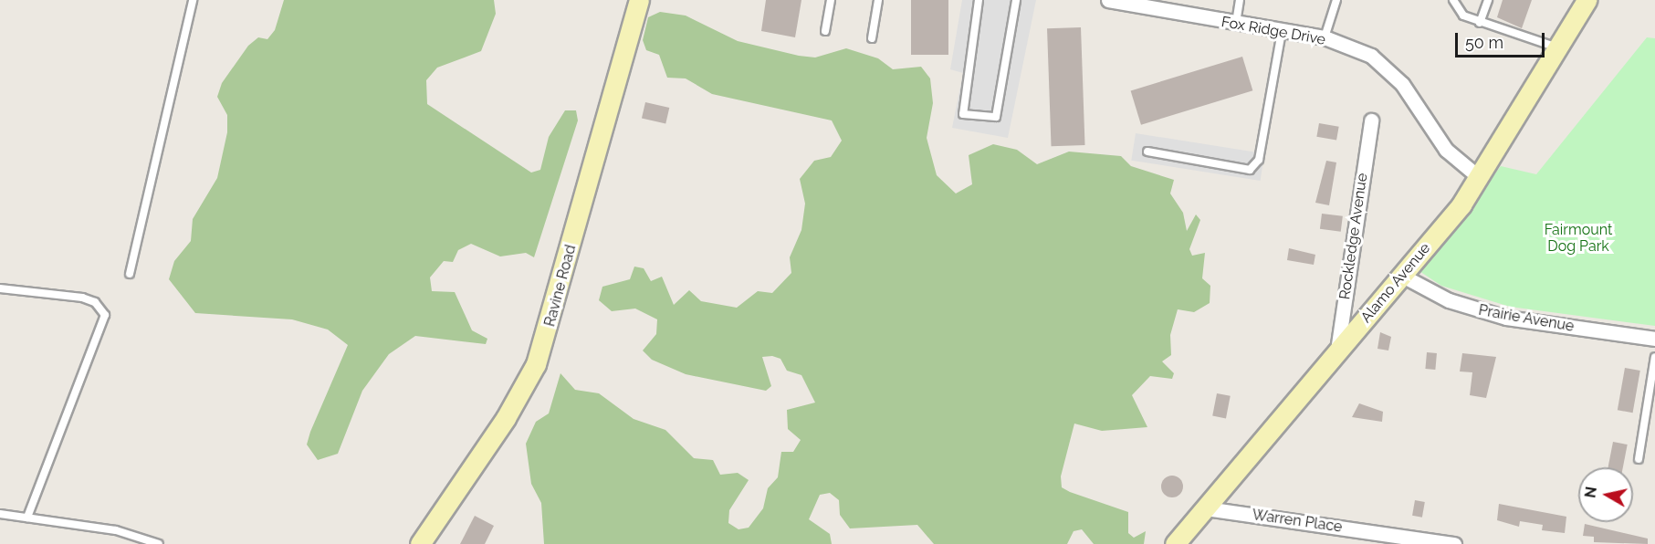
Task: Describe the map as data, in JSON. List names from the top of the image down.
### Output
{
  "streets": {
    "street": [
      "Fox Ridge Drive",
      "Rockledge Avenue",
      "Alamo Avenue",
      "Ravine Road",
      "Prairie Avenue",
      "Warren Place"
    ]
  },
  "crossings": [
    ["Fox Ridge Drive", "Alamo Avenue"],
    ["Rockledge Avenue", "Alamo Avenue"],
    ["Alamo Avenue", "Prairie Avenue"],
    ["Alamo Avenue", "Warren Place"]
  ],
  "parks": ["Fairmount Dog Park"],
  "scale_bar": "50 m",
  "north": "left"
}
